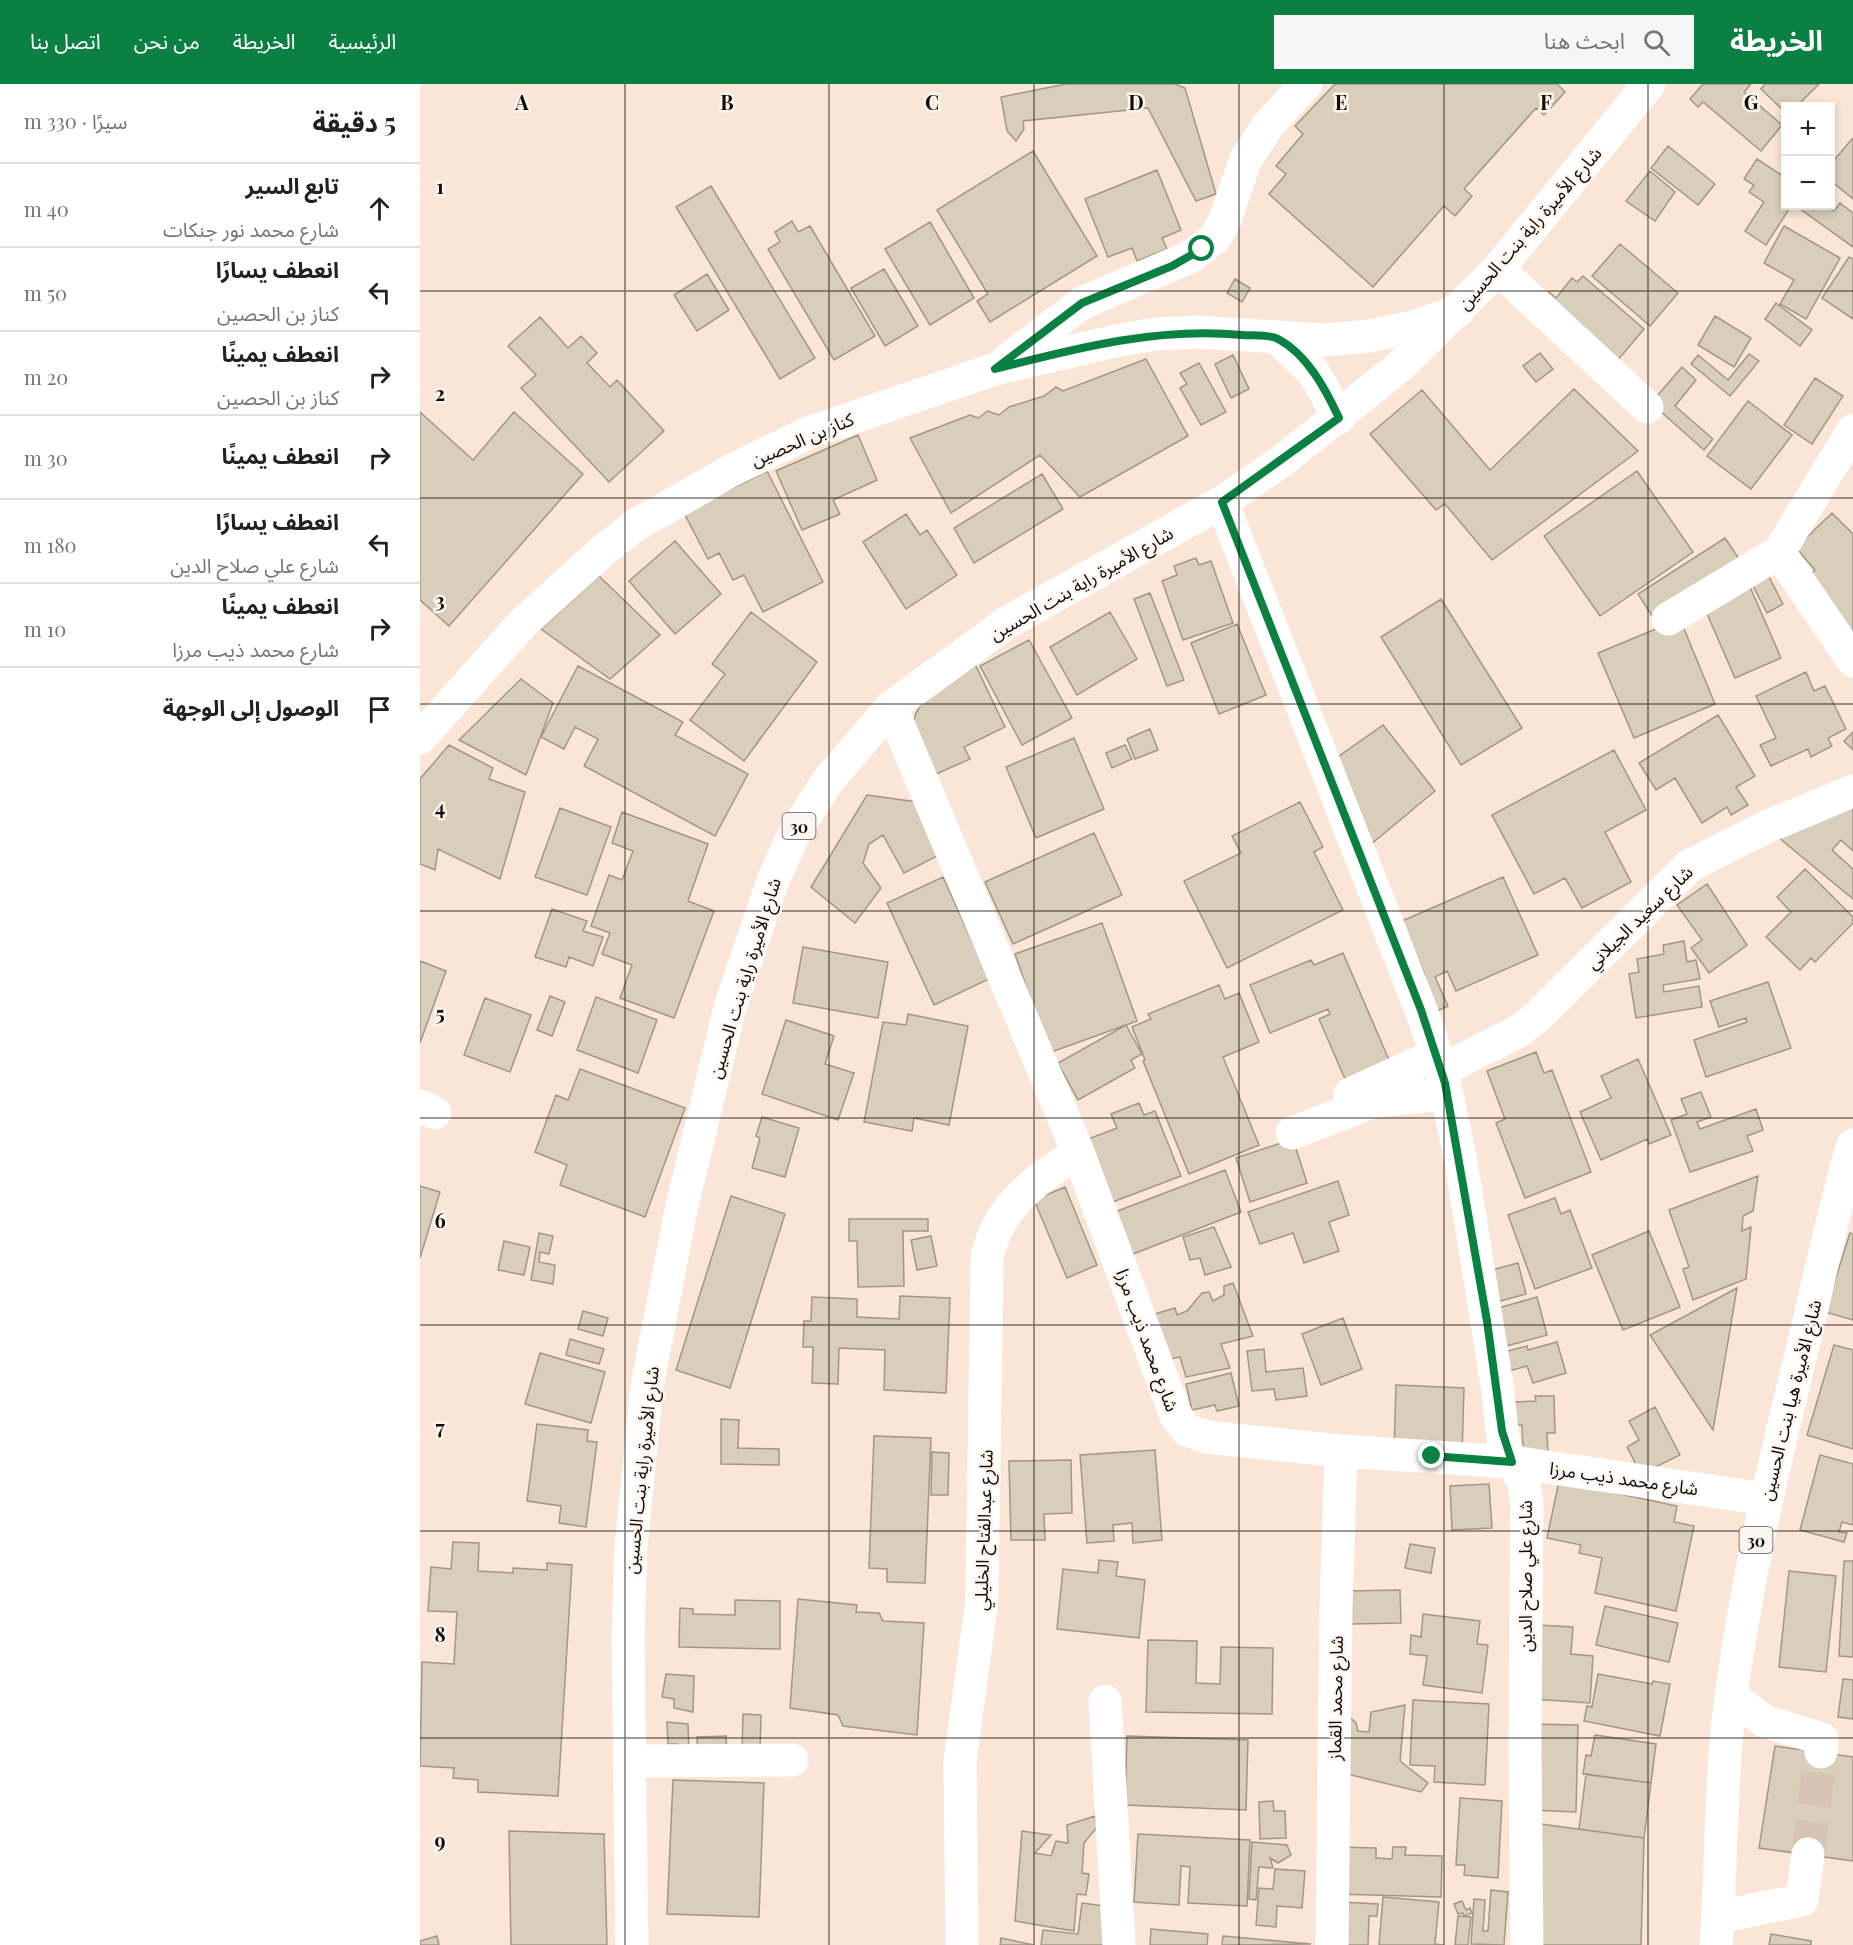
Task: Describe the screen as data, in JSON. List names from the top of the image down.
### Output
{
  "streets": {
    "street": [
      "شارع الأميرة راية بنت الحسين",
      "كناز بن الحصين",
      "30",
      "شارع سعيد الجيلاني",
      "شارع محمد ذيب مرزا",
      "شارع الأميرة هيا بنت الحسين",
      "شارع عبدالفتاح الخليلي",
      "شارع علي صلاح الدين",
      "شارع محمد القماز"
    ]
  },
  "crossings": [
    ["شارع الأميرة راية بنت الحسين", "كناز بن الحصين"],
    ["شارع الأميرة راية بنت الحسين", "شارع محمد ذيب مرزا"],
    ["شارع الأميرة راية بنت الحسين", "شارع علي صلاح الدين"],
    ["شارع سعيد الجيلاني", "شارع علي صلاح الدين"],
    ["شارع محمد ذيب مرزا", "شارع الأميرة هيا بنت الحسين"],
    ["شارع محمد ذيب مرزا", "شارع عبدالفتاح الخليلي"],
    ["شارع محمد ذيب مرزا", "شارع علي صلاح الدين"],
    ["شارع محمد ذيب مرزا", "شارع محمد القماز"]
  ],
  "page": {
    "header": "الخريطة",
    "search": "ابحث هنا",
    "nav": [
      "الرئيسية",
      "الخريطة",
      "من نحن",
      "اتصل بنا"
    ],
    "heading": ["5 دقيقة", "سيرًا · 330 m"],
    "map_buttons": ["+", "−"],
    "list": [
      ["تابع السير", "شارع محمد نور جنكات", "40 m"],
      ["انعطف يسارًا", "كناز بن الحصين", "50 m"],
      ["انعطف يمينًا", "كناز بن الحصين", "20 m"],
      ["انعطف يمينًا", "30 m"],
      ["انعطف يسارًا", "شارع علي صلاح الدين", "180 m"],
      ["انعطف يمينًا", "شارع محمد ذيب مرزا", "10 m"],
      "الوصول إلى الوجهة"
    ]
  },
  "grid": {
    "columns": [
      "A",
      "B",
      "C",
      "D",
      "E",
      "F",
      "G"
    ],
    "rows": [
      "1",
      "2",
      "3",
      "4",
      "5",
      "6",
      "7",
      "8",
      "9"
    ]
  }
}
